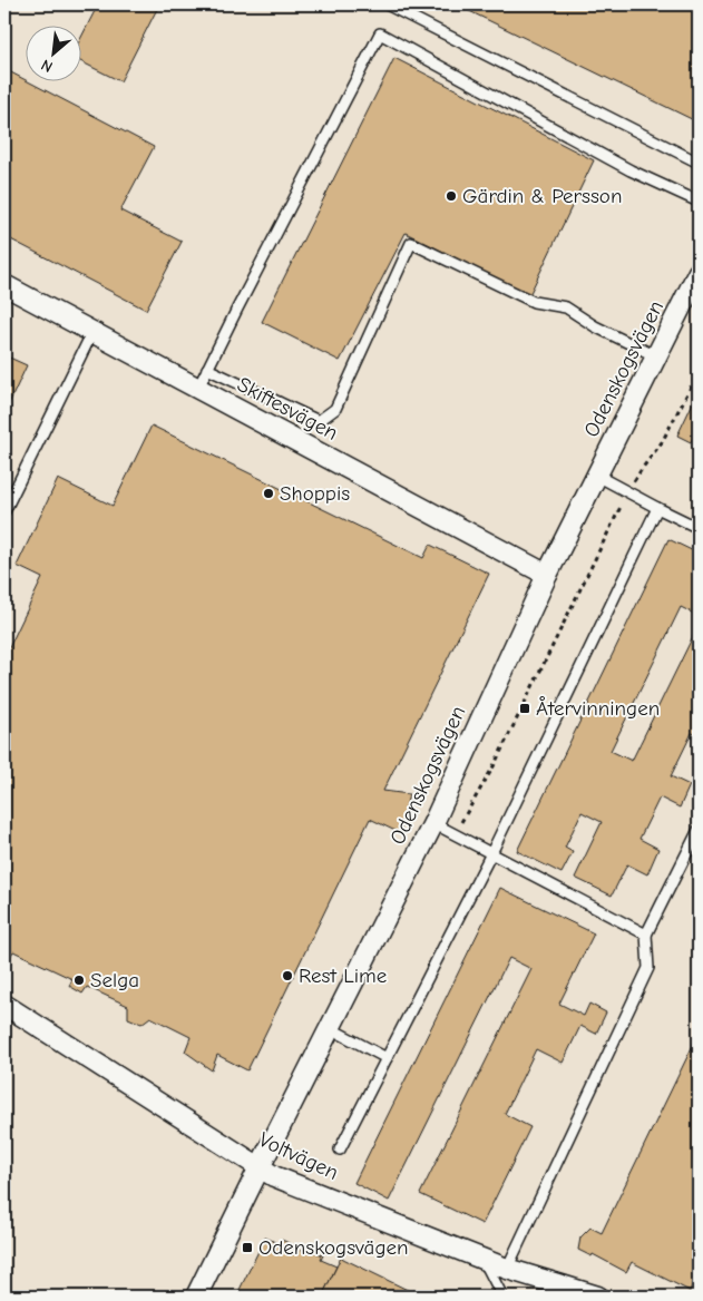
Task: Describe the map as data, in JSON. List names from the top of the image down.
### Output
{
  "streets": {
    "street": ["Odenskogsvägen", "Skiftesvägen", "Voltvägen"]
  },
  "crossings": [
    ["Odenskogsvägen", "Skiftesvägen"],
    ["Odenskogsvägen", "Voltvägen"]
  ],
  "places": {
    "other": [
      "Gärdin & Persson",
      "Shoppis",
      "Rest Lime",
      "Selga"
    ],
    "transit": ["Återvinningen", "Odenskogsvägen"]
  },
  "north": "bottom left"
}
